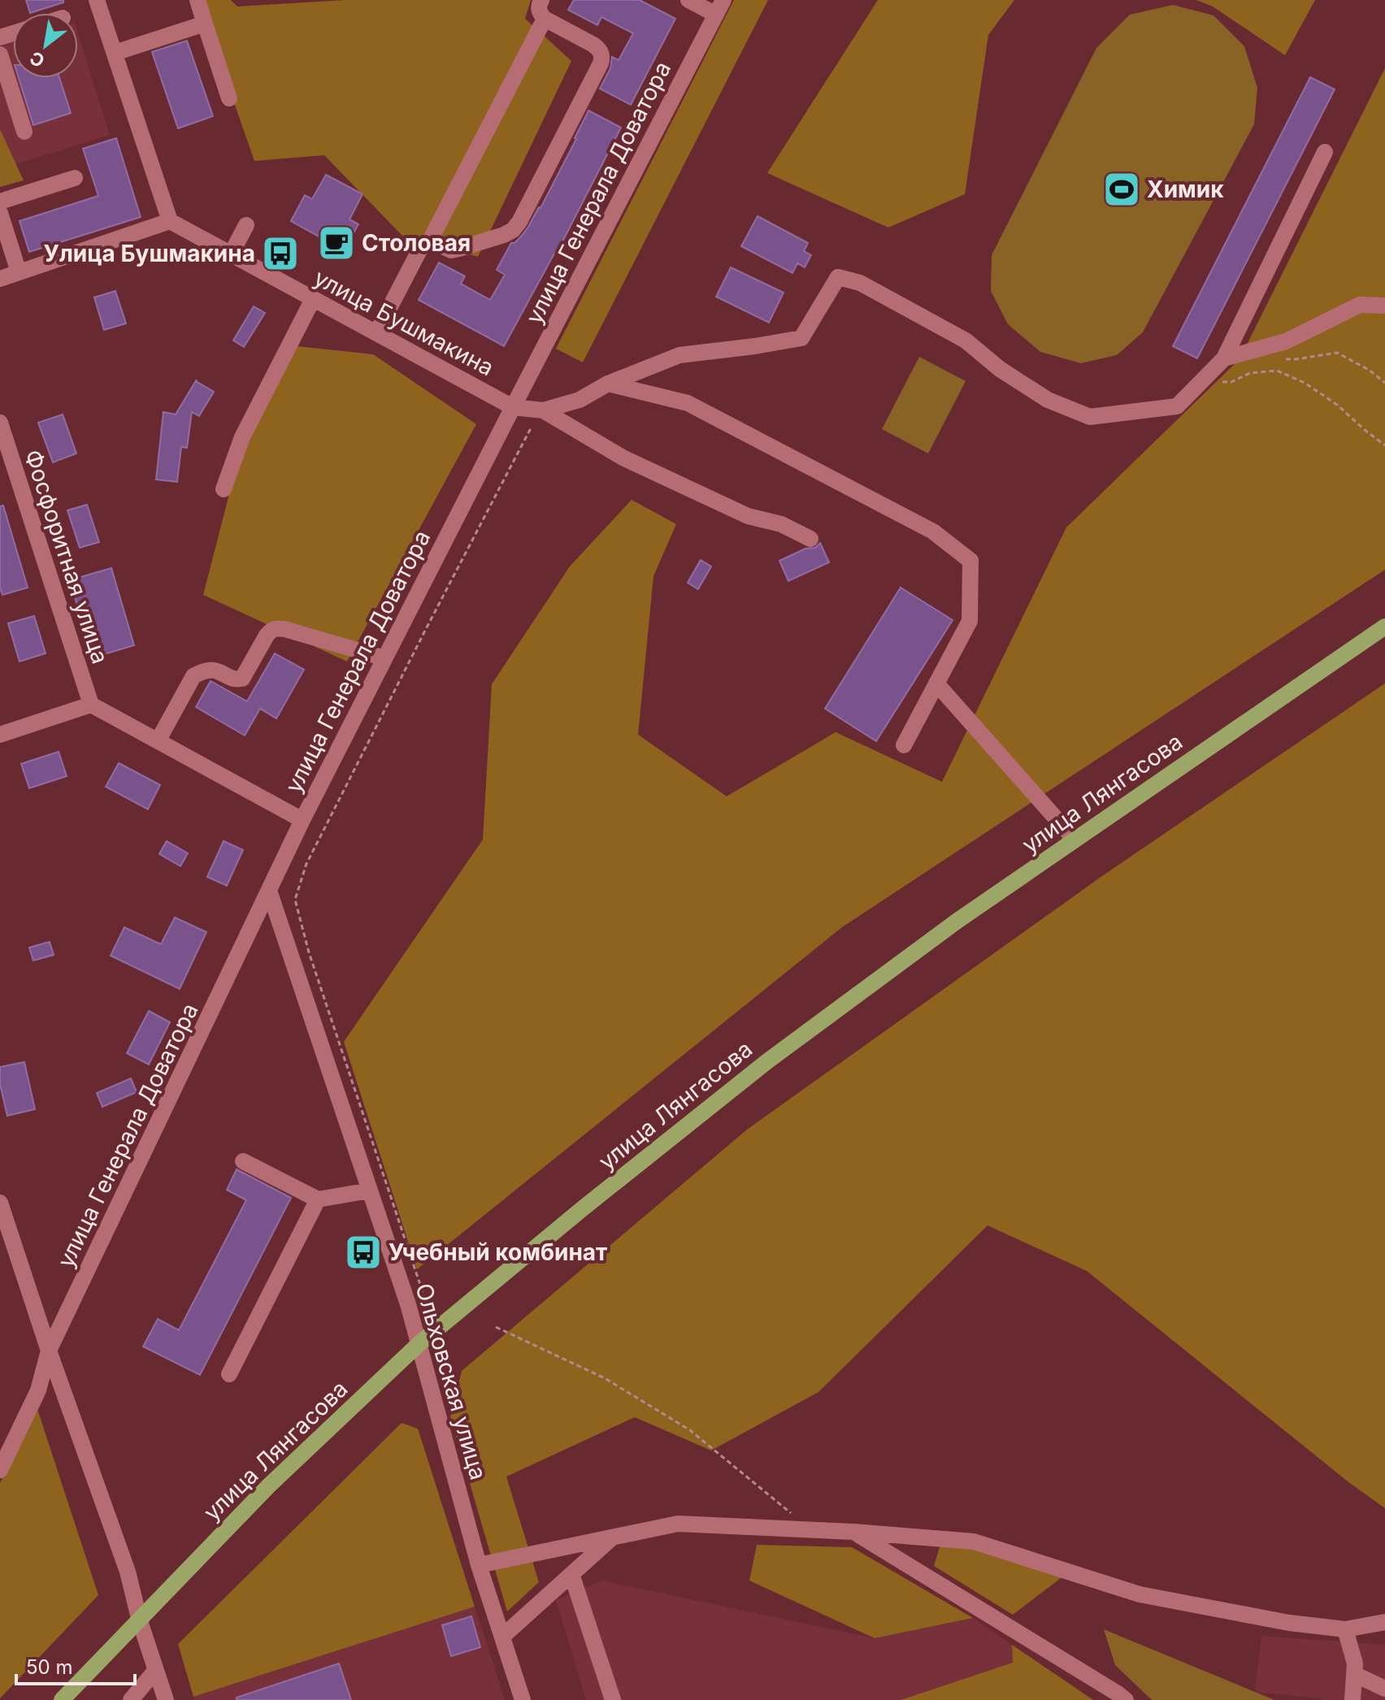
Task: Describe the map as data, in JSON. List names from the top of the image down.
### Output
{
  "streets": {
    "main road": ["улица Лянгасова"],
    "street": [
      "улица Генерала Доватора",
      "улица Бушмакина",
      "Фосфоритная улица",
      "Ольховская улица"
    ]
  },
  "crossings": [
    ["улица Генерала Доватора", "улица Бушмакина"],
    ["улица Генерала Доватора", "Ольховская улица"],
    ["улица Лянгасова", "Ольховская улица"]
  ],
  "places": {
    "sports": ["Химик"],
    "cafe": ["Столовая"],
    "bus stop": ["Улица Бушмакина", "Учебный комбинат"]
  },
  "scale_bar": "50 m",
  "north": "bottom left"
}
